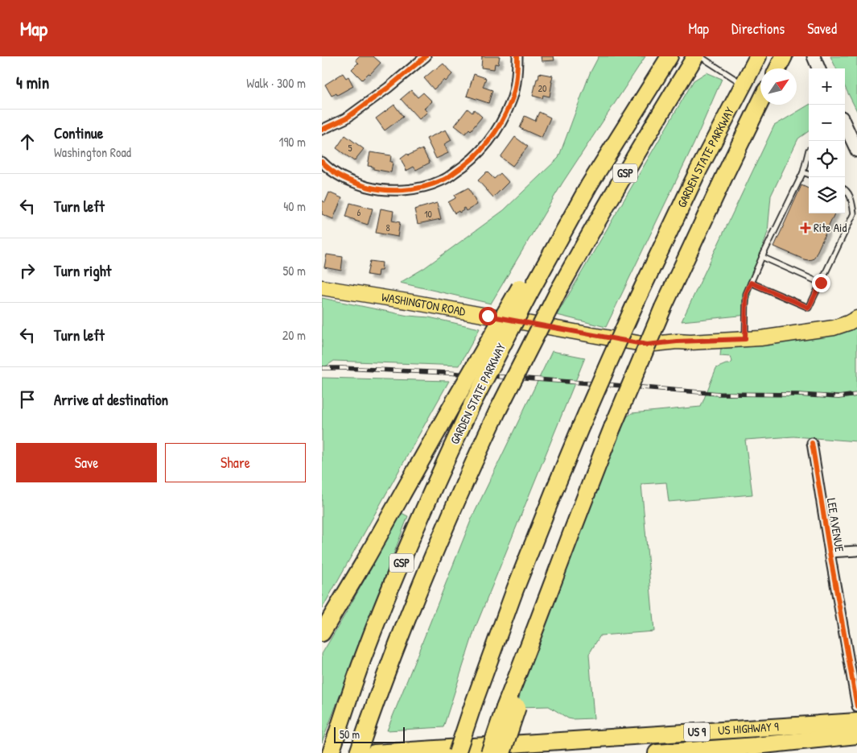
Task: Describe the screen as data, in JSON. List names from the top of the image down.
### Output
{
  "streets": {
    "highway": [
      "GARDEN STATE PARKWAY",
      "GSP",
      "US HIGHWAY 9",
      "US 9"
    ],
    "main road": ["WASHINGTON ROAD"],
    "street": ["LEE AVENUE"]
  },
  "crossings": [
    ["GARDEN STATE PARKWAY", "GSP"]
  ],
  "places": {
    "health": ["Rite Aid"]
  },
  "house_numbers": [
    "20",
    "5",
    "6",
    "10",
    "8"
  ],
  "scale_bar": "50 m",
  "north": "top right",
  "page": {
    "header": "Map",
    "nav": ["Map", "Directions", "Saved"],
    "heading": ["4 min", "Walk · 300 m"],
    "map_buttons": ["+", "−"],
    "list": [
      ["Continue", "Washington Road", "190 m"],
      ["Turn left", "40 m"],
      ["Turn right", "50 m"],
      ["Turn left", "20 m"],
      "Arrive at destination"
    ],
    "buttons": ["Save", "Share"],
    "scale": "50 m"
  }
}
